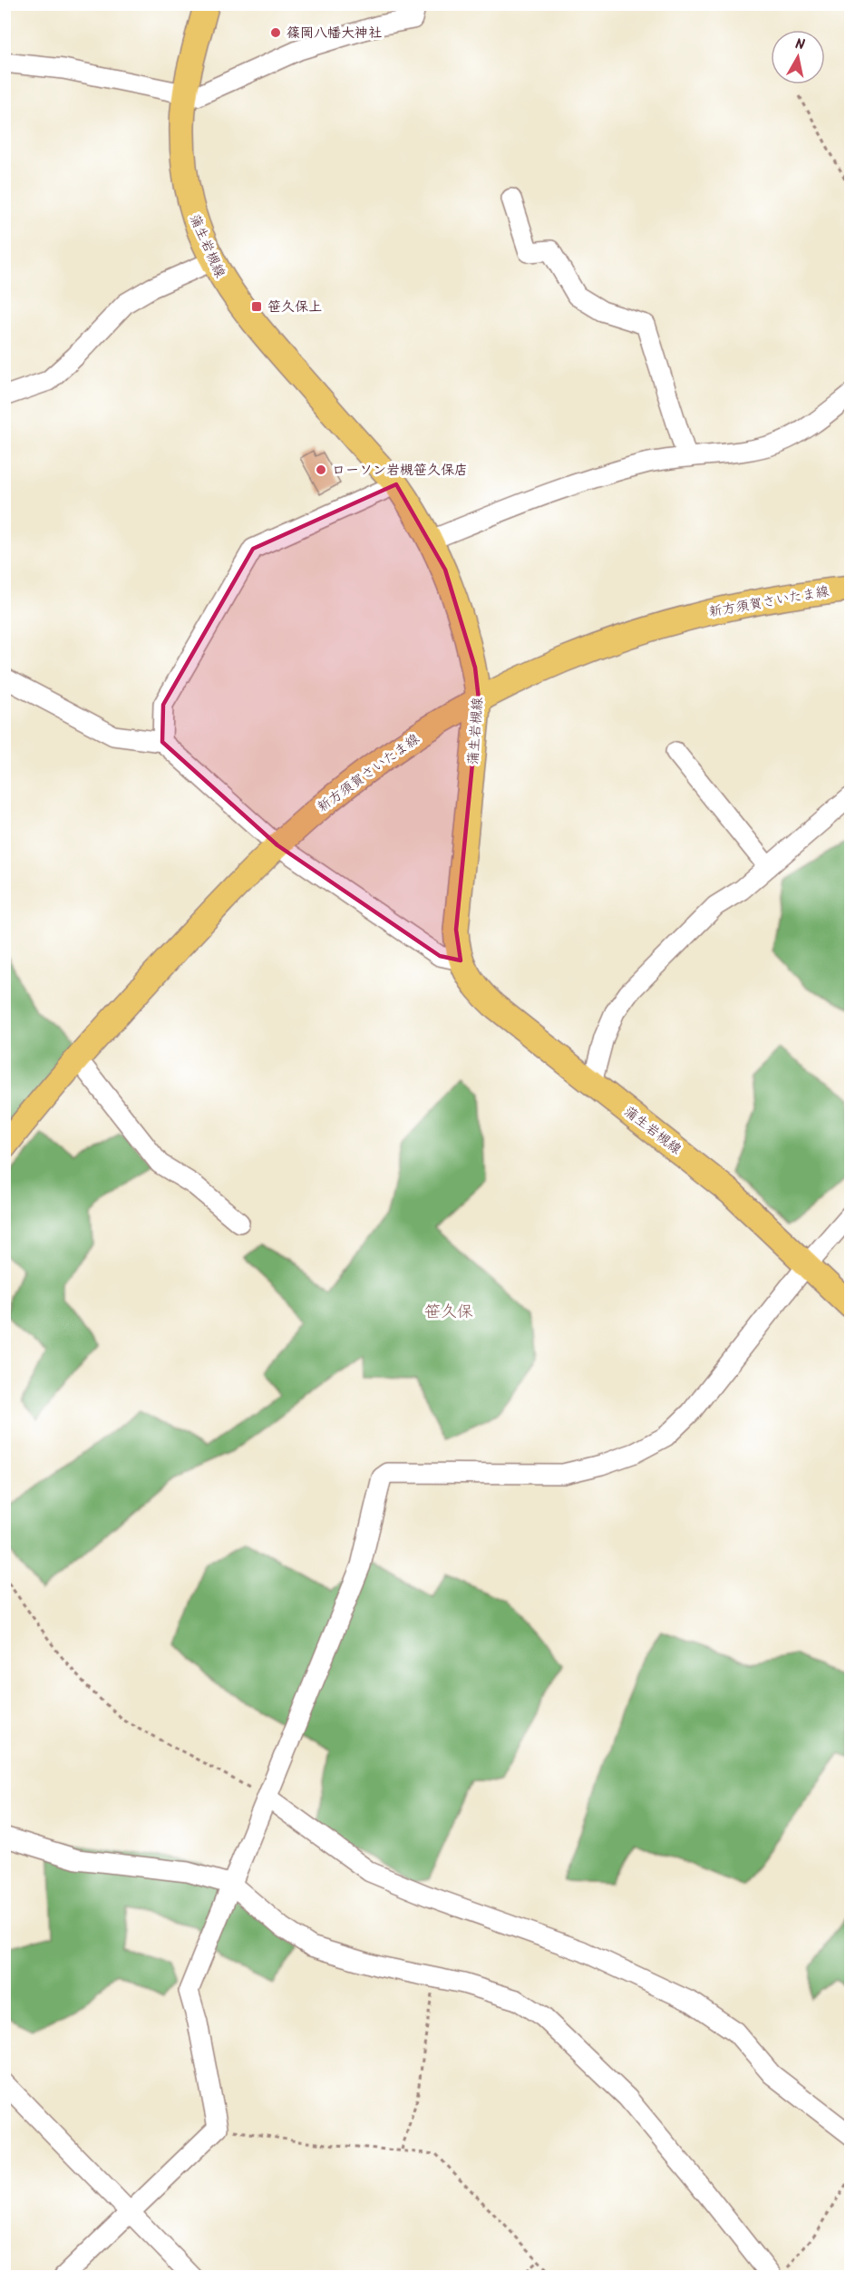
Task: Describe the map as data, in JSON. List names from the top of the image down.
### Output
{
  "streets": {
    "main road": ["蒲生岩槻線", "新方須賀さいたま線"]
  },
  "crossings": [
    ["蒲生岩槻線", "新方須賀さいたま線"]
  ],
  "districts": ["笹久保"],
  "places": {
    "other": ["篠岡八幡大神社", "ローソン岩槻笹久保店"],
    "transit": ["笹久保上"]
  },
  "north": "top"
}
